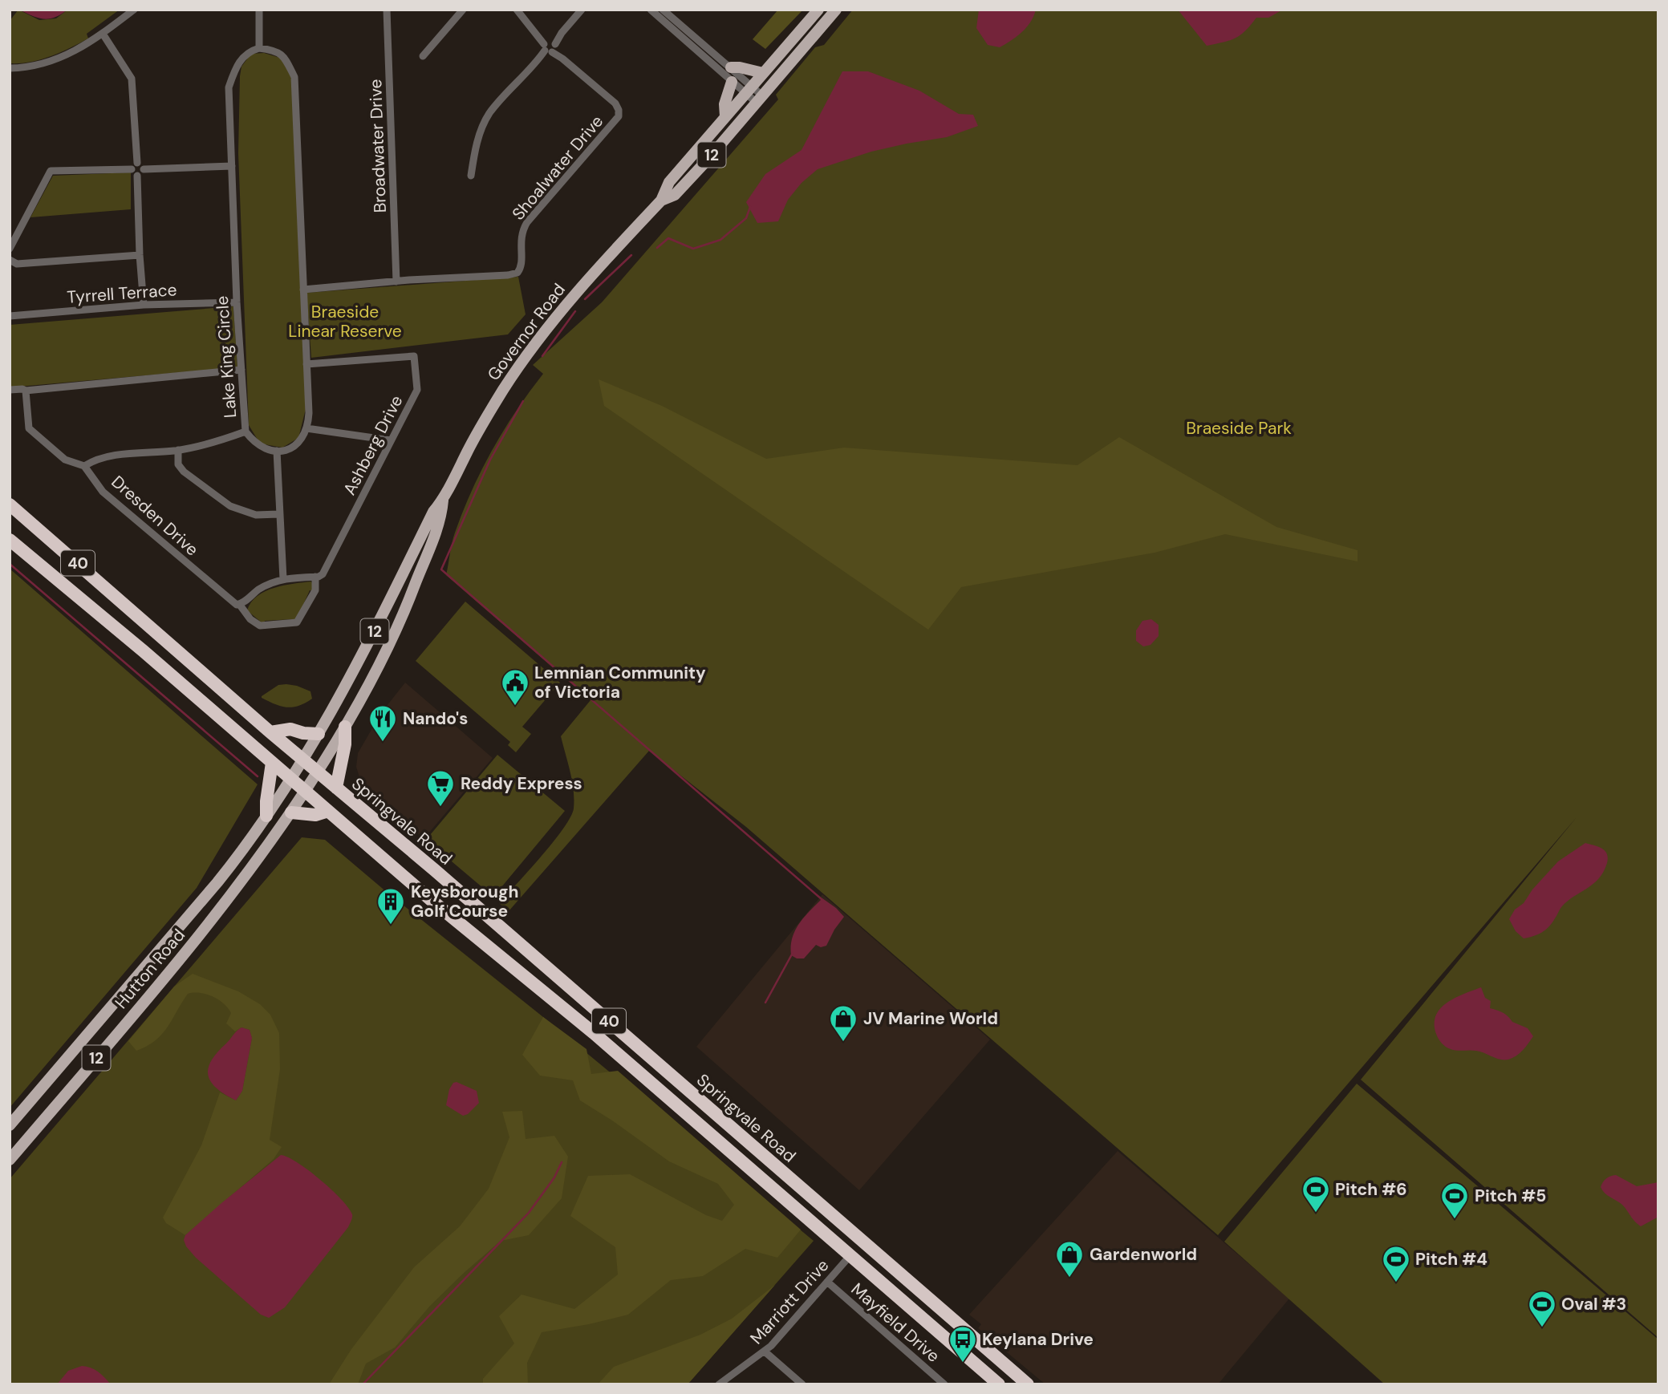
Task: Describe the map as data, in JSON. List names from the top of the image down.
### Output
{
  "streets": {
    "highway": ["40", "Springvale Road"],
    "main road": ["12", "Governor Road", "Hutton Road"],
    "street": [
      "Broadwater Drive",
      "Shoalwater Drive",
      "Tyrrell Terrace",
      "Lake King Circle",
      "Ashberg Drive",
      "Dresden Drive",
      "Marriott Drive",
      "Mayfield Drive"
    ]
  },
  "crossings": [
    ["Broadwater Drive", "Shoalwater Drive"],
    ["Tyrrell Terrace", "Lake King Circle"],
    ["Governor Road", "Springvale Road"],
    ["Governor Road", "Hutton Road"],
    ["Ashberg Drive", "Dresden Drive"],
    ["Springvale Road", "Hutton Road"],
    ["Springvale Road", "Marriott Drive"],
    ["Marriott Drive", "Mayfield Drive"]
  ],
  "parks": ["Braeside Linear Reserve", "Braeside Park"],
  "places": {
    "public building": ["Lemnian Community of Victoria"],
    "restaurant": ["Nando's"],
    "supermarket": ["Reddy Express"],
    "building": ["Keysborough Golf Course"],
    "shop": ["JV Marine World", "Gardenworld"],
    "sports": [
      "Pitch #6",
      "Pitch #5",
      "Pitch #4",
      "Oval #3"
    ],
    "bus stop": ["Keylana Drive"]
  }
}
